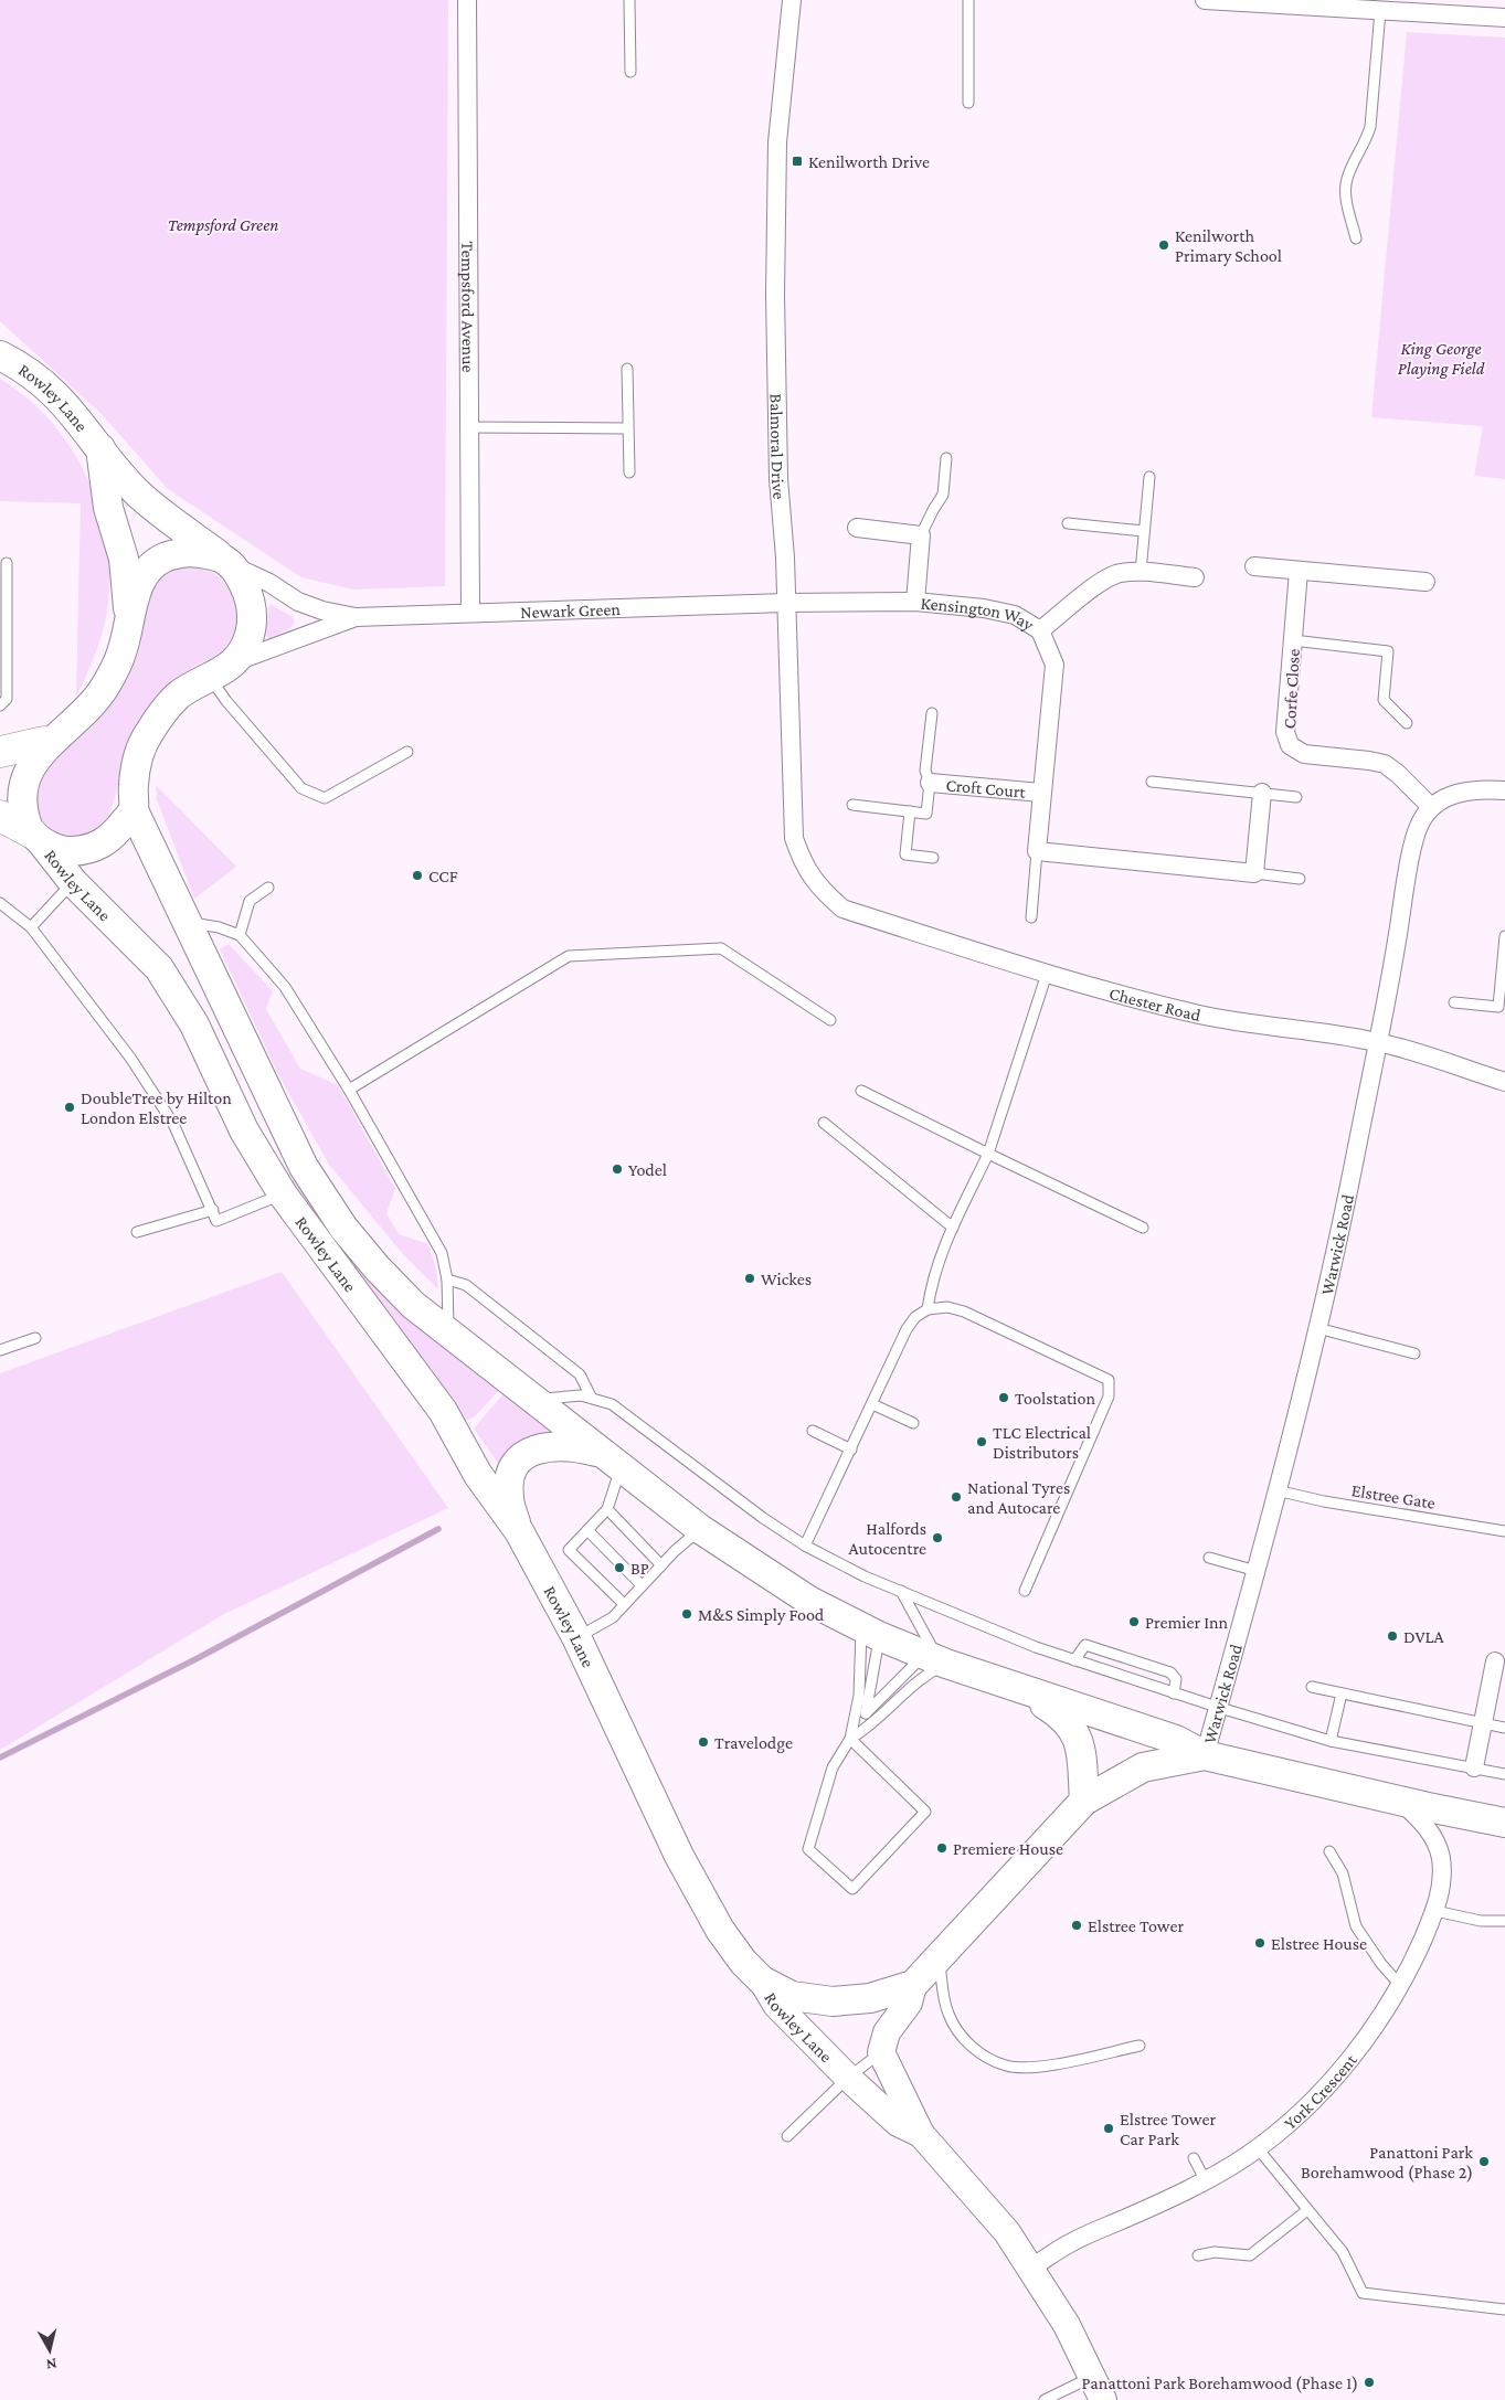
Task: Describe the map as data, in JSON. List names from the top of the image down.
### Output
{
  "streets": {
    "main road": ["Rowley Lane"],
    "street": [
      "Tempsford Avenue",
      "Balmoral Drive",
      "Newark Green",
      "Kensington Way",
      "Corfe Close",
      "Croft Court",
      "Chester Road",
      "Warwick Road",
      "York Crescent"
    ],
    "lane": ["Elstree Gate"]
  },
  "crossings": [
    ["Tempsford Avenue", "Newark Green"],
    ["Rowley Lane", "Newark Green"],
    ["Rowley Lane", "York Crescent"],
    ["Balmoral Drive", "Newark Green"],
    ["Balmoral Drive", "Kensington Way"],
    ["Balmoral Drive", "Chester Road"],
    ["Newark Green", "Kensington Way"],
    ["Kensington Way", "Croft Court"],
    ["Corfe Close", "Warwick Road"],
    ["Chester Road", "Warwick Road"],
    ["Warwick Road", "Elstree Gate"]
  ],
  "parks": ["Tempsford Green", "King George Playing Field"],
  "places": {
    "transit": ["Kenilworth Drive"],
    "other": [
      "Kenilworth Primary School",
      "CCF",
      "DoubleTree by Hilton London Elstree",
      "Yodel",
      "Wickes",
      "Toolstation",
      "TLC Electrical Distributors",
      "National Tyres and Autocare",
      "Halfords Autocentre",
      "BP",
      "M&S Simply Food",
      "Premier Inn",
      "DVLA",
      "Travelodge",
      "Premiere House",
      "Elstree Tower",
      "Elstree House",
      "Elstree Tower Car Park",
      "Panattoni Park Borehamwood (Phase 2)",
      "Panattoni Park Borehamwood (Phase 1)"
    ]
  },
  "north": "bottom"
}
